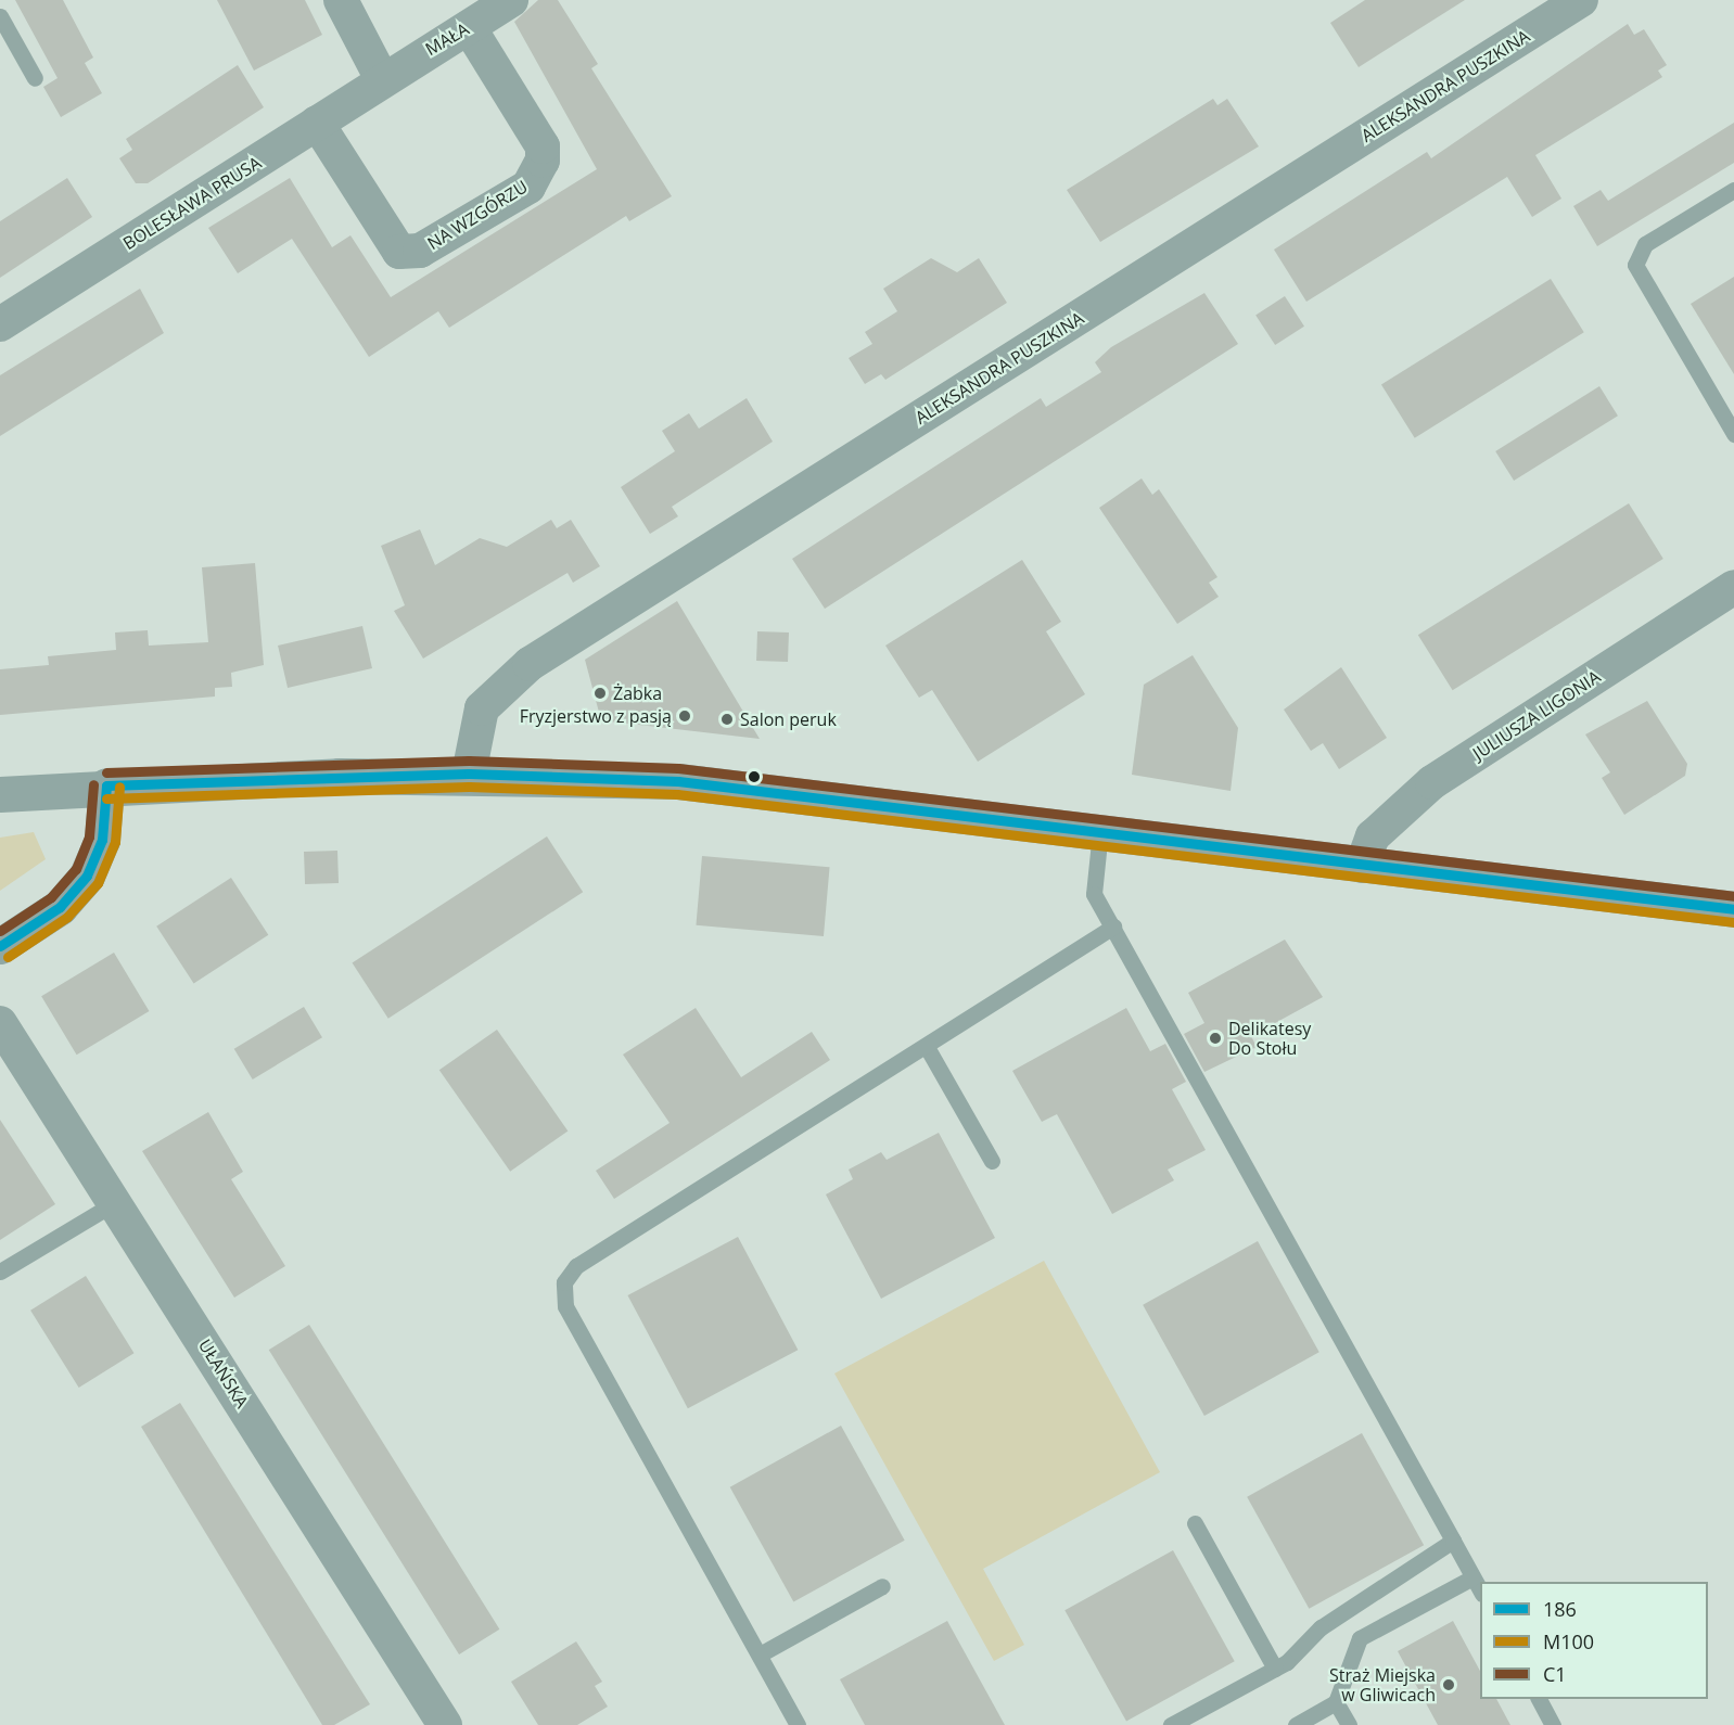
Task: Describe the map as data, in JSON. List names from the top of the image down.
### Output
{
  "streets": {
    "street": [
      "MAŁA",
      "ALEKSANDRA PUSZKINA",
      "BOLESŁAWA PRUSA",
      "NA WZGÓRZU",
      "JULIUSZA LIGONIA",
      "UŁAŃSKA"
    ]
  },
  "crossings": [
    ["MAŁA", "BOLESŁAWA PRUSA"],
    ["MAŁA", "NA WZGÓRZU"],
    ["BOLESŁAWA PRUSA", "NA WZGÓRZU"]
  ],
  "places": [
    "Żabka",
    "Fryzjerstwo z pasją",
    "Salon peruk",
    "Delikatesy Do Stołu",
    "Straż Miejska w Gliwicach"
  ],
  "lines": ["transit line C1", "transit line 186", "transit line M100"],
  "legend": ["186", "M100", "C1"]
}
